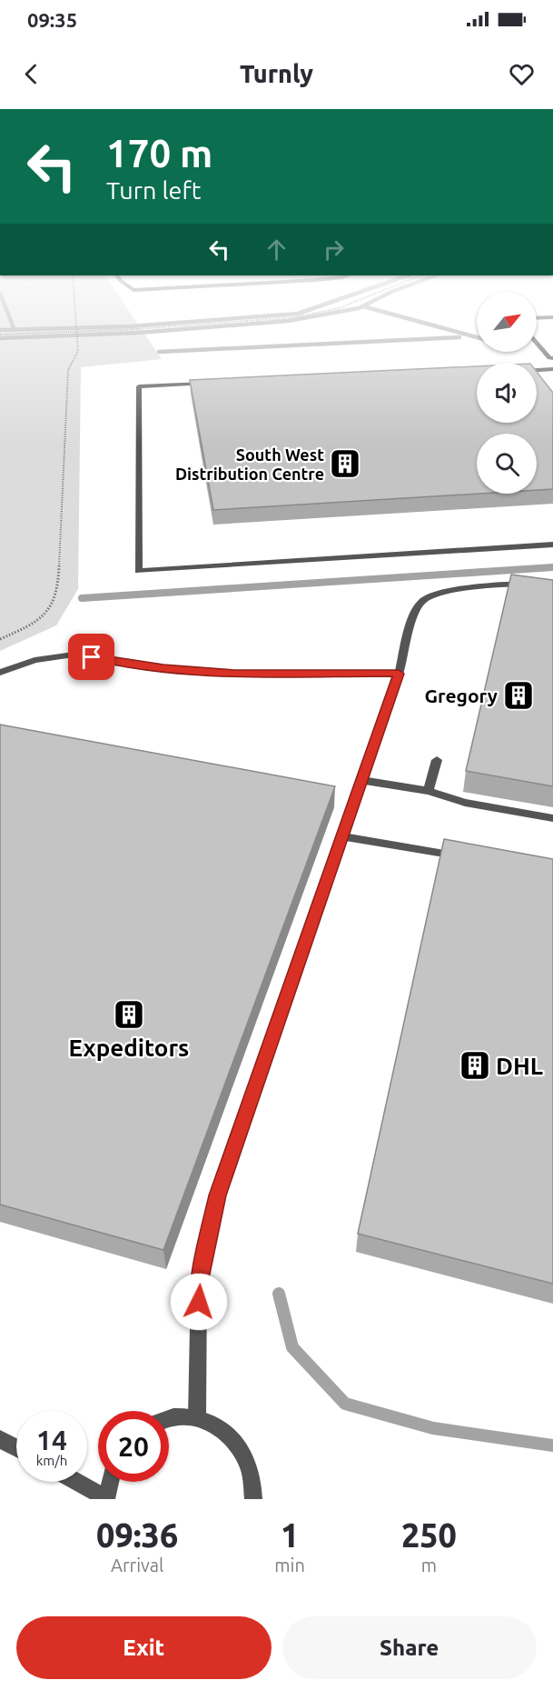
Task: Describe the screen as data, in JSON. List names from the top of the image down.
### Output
{
  "places": {
    "building": [
      "South West Distribution Centre",
      "Gregory",
      "Expeditors",
      "DHL"
    ]
  },
  "north": "top right",
  "page": {
    "status": "09:35",
    "header": "Turnly",
    "turn": ["170 m", "Turn left"],
    "speed": "14 km/h",
    "limit": "20",
    "eta": [
      "09:36",
      "Arrival",
      "1",
      "min",
      "250",
      "m"
    ],
    "buttons": ["Exit", "Share"]
  }
}
